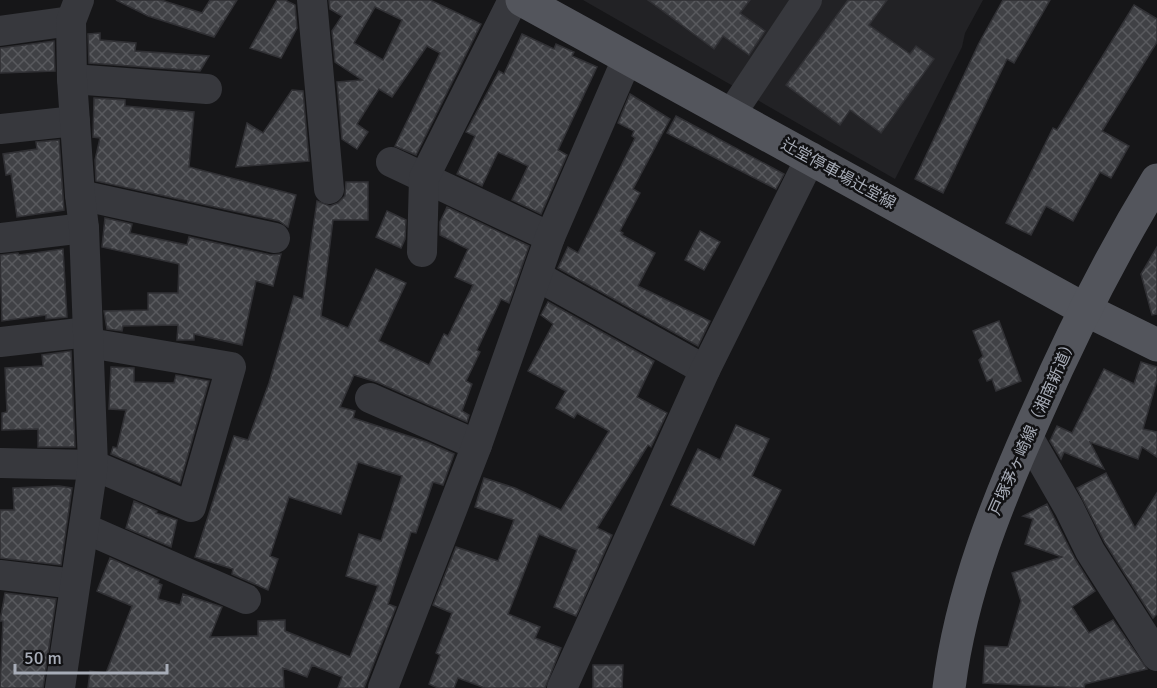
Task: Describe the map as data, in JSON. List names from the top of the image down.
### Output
{
  "streets": {
    "main road": ["辻堂停車場辻堂線", "戸塚茅ヶ崎線（湘南新道）"]
  },
  "crossings": [
    ["辻堂停車場辻堂線", "戸塚茅ヶ崎線（湘南新道）"]
  ],
  "scale_bar": "50 m"
}
